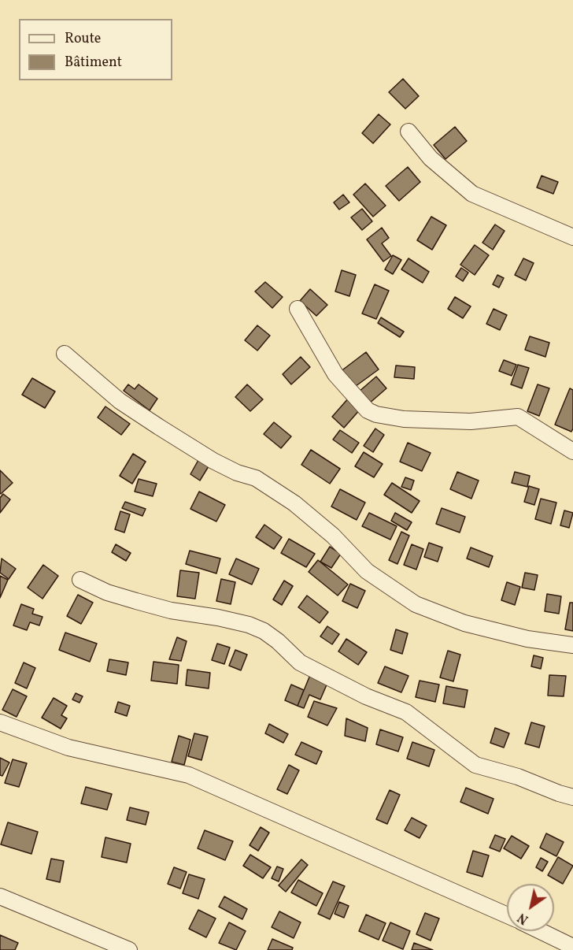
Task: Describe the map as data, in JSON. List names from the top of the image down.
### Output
{
  "legend": ["Route", "Bâtiment"],
  "north": "bottom left"
}
